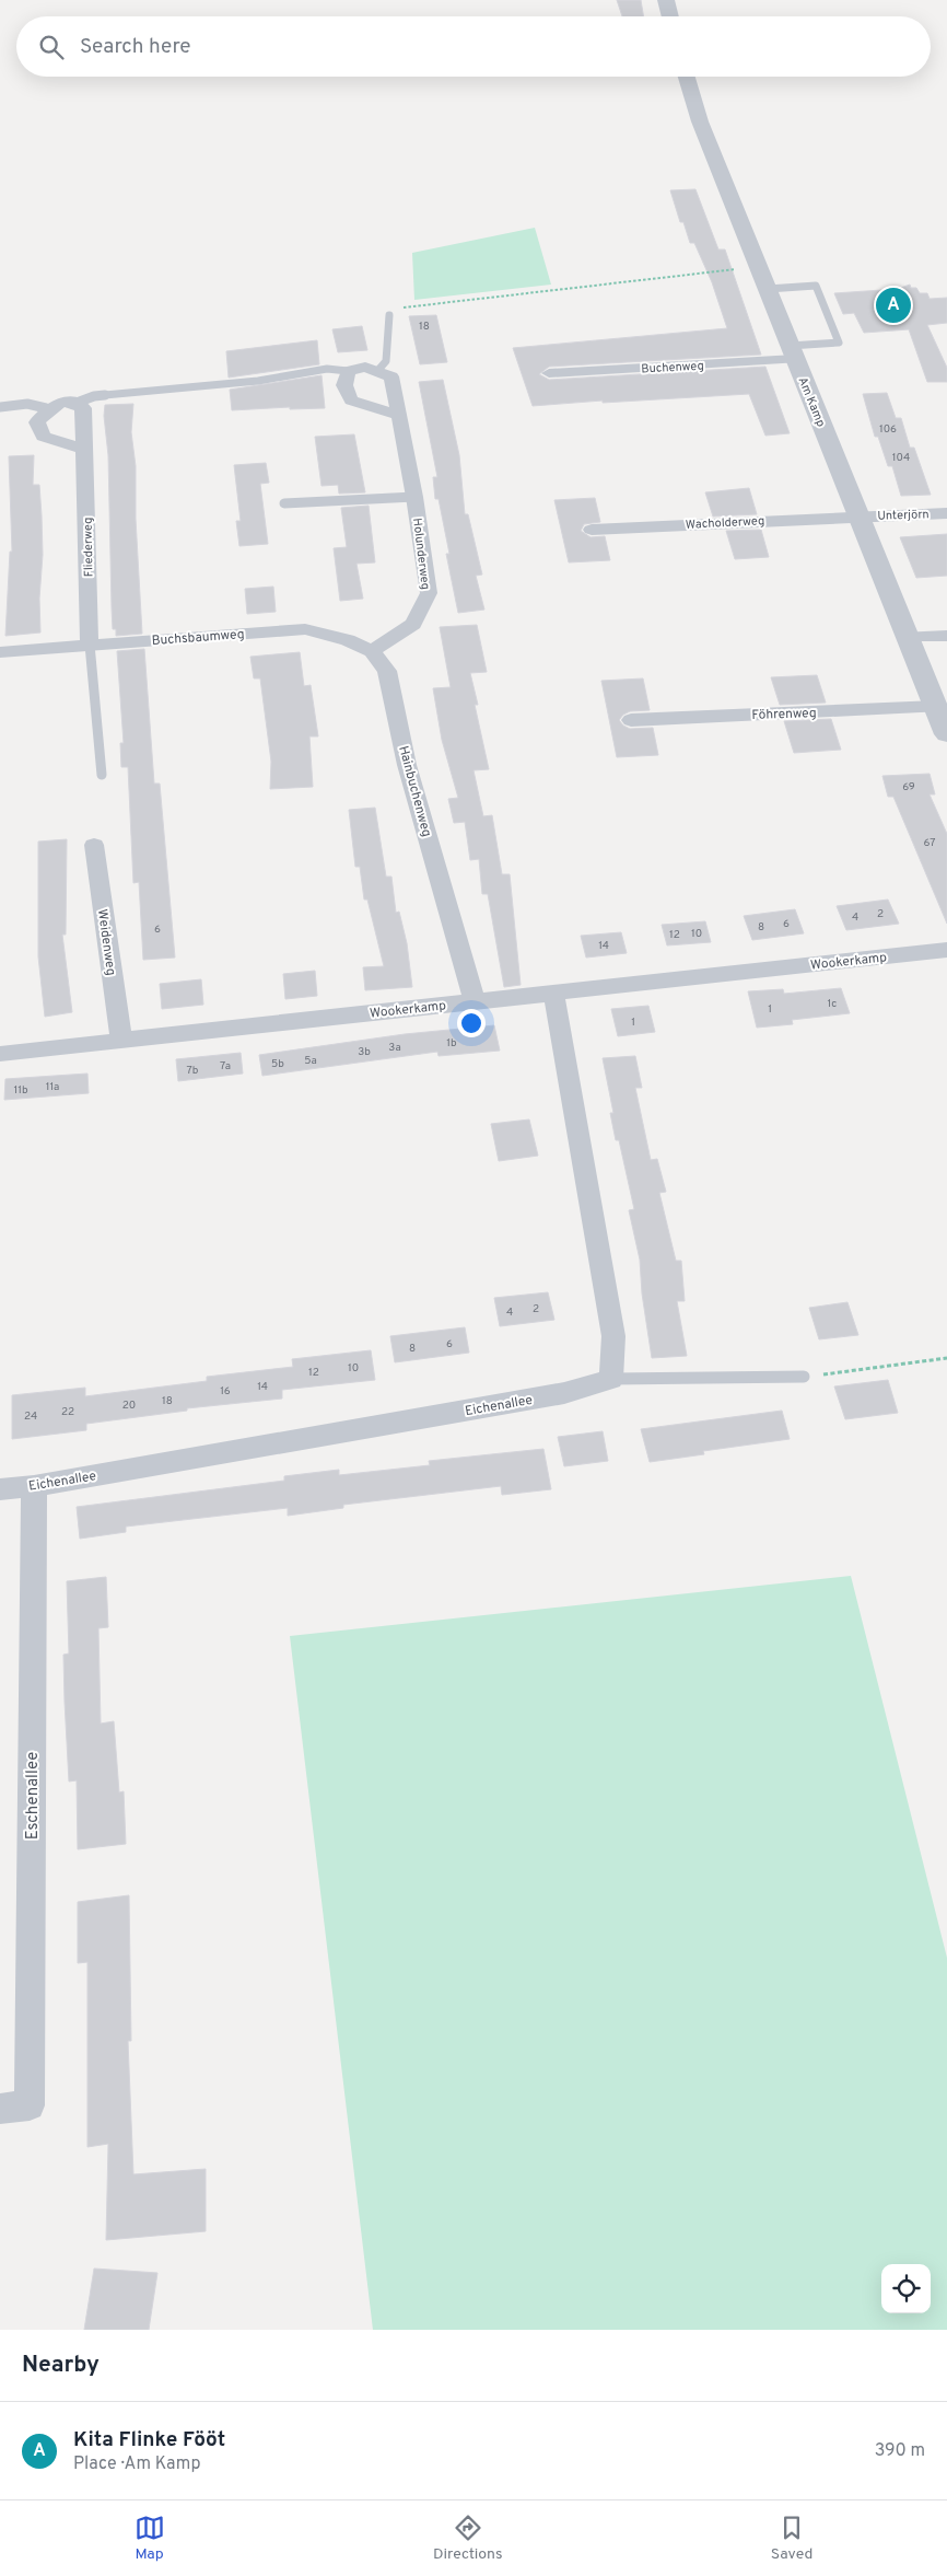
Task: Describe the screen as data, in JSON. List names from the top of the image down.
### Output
{
  "streets": {
    "street": [
      "Buchenweg",
      "Am Kamp",
      "Unterjörn",
      "Wacholderweg",
      "Fliederweg",
      "Holunderweg",
      "Buchsbaumweg",
      "Föhrenweg",
      "Hainbuchenweg",
      "Weidenweg",
      "Wookerkamp",
      "Eichenallee",
      "Eschenallee"
    ]
  },
  "crossings": [
    ["Buchenweg", "Am Kamp"],
    ["Am Kamp", "Unterjörn"],
    ["Am Kamp", "Wacholderweg"],
    ["Am Kamp", "Föhrenweg"],
    ["Unterjörn", "Wacholderweg"],
    ["Fliederweg", "Buchsbaumweg"],
    ["Holunderweg", "Buchsbaumweg"],
    ["Holunderweg", "Hainbuchenweg"],
    ["Buchsbaumweg", "Hainbuchenweg"],
    ["Hainbuchenweg", "Wookerkamp"],
    ["Weidenweg", "Wookerkamp"],
    ["Eichenallee", "Eschenallee"]
  ],
  "house_numbers": [
    "18",
    "106",
    "104",
    "69",
    "67",
    "2",
    "4",
    "6",
    "8",
    "6",
    "10",
    "12",
    "14",
    "1c",
    "1",
    "1",
    "1b",
    "3a",
    "3b",
    "5a",
    "5b",
    "7a",
    "7b",
    "11a",
    "11b",
    "2",
    "4",
    "6",
    "8",
    "10",
    "12",
    "14",
    "16",
    "18",
    "20",
    "22",
    "24"
  ],
  "page": {
    "search": "Search here",
    "pins": "A",
    "heading": "Nearby",
    "list": [
      {
        "mark": "A",
        "name": "Kita Flinke Fööt",
        "note": "Place · Am Kamp",
        "value": "390 m"
      }
    ],
    "nav": ["Map", "Directions", "Saved"]
  }
}
